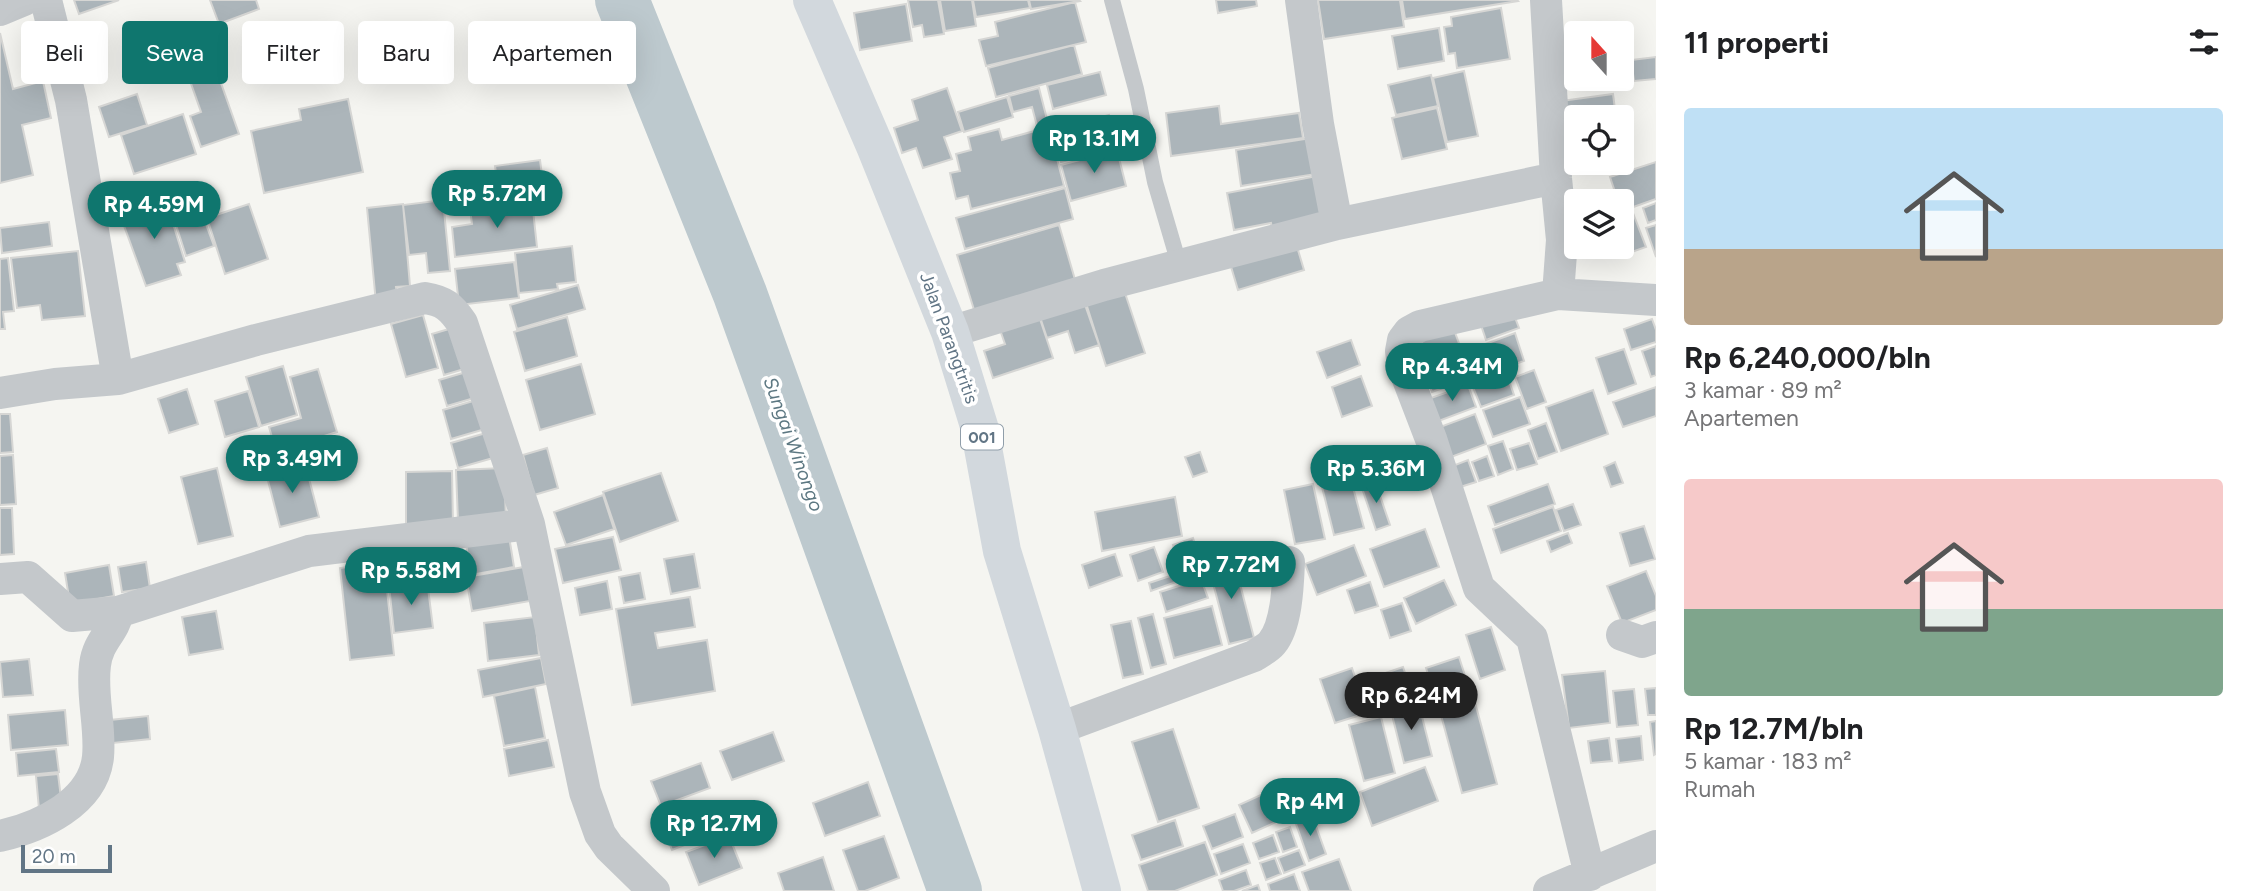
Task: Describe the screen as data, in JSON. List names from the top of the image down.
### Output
{
  "streets": {
    "main road": ["Jalan Parangtritis", "001"]
  },
  "water": ["Sungai Winongo"],
  "scale_bar": "20 m",
  "north": "top",
  "page": {
    "heading": "11 properti",
    "chip": [
      "Beli",
      "Sewa",
      "Filter",
      "Baru",
      "Apartemen"
    ],
    "list": [
      {
        "name": "Rp 6,240,000/bln",
        "note": "3 kamar · 89 m² · Apartemen"
      },
      {
        "name": "Rp 12.7M/bln",
        "note": "5 kamar · 183 m² · Rumah"
      }
    ],
    "price": [
      "Rp 13.1M",
      "Rp 5.72M",
      "Rp 4.59M",
      "Rp 4.34M",
      "Rp 3.49M",
      "Rp 5.36M",
      "Rp 7.72M",
      "Rp 5.58M",
      "Rp 6.24M",
      "Rp 4M",
      "Rp 12.7M"
    ],
    "scale": "20 m"
  }
}
